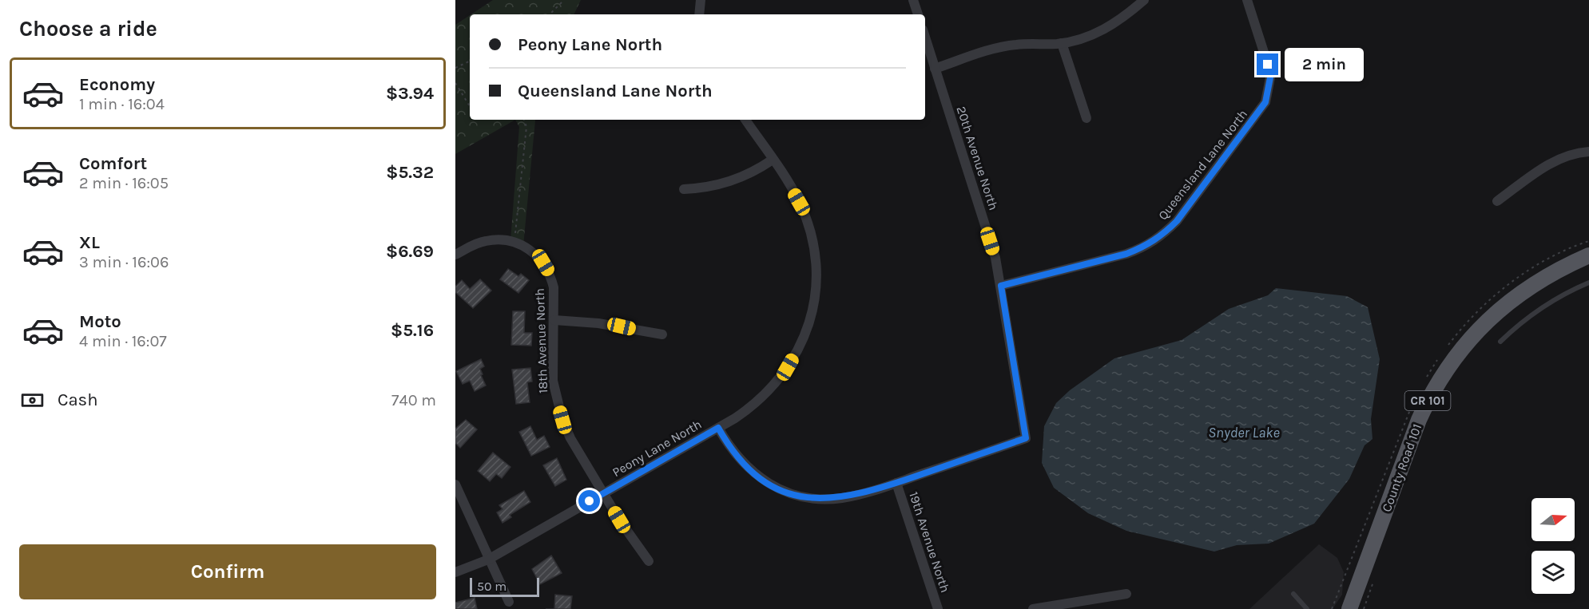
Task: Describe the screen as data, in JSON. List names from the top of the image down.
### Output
{
  "streets": {
    "main road": ["CR 101", "County Road 101"],
    "street": [
      "20th Avenue North",
      "Queensland Lane North",
      "18th Avenue North",
      "Peony Lane North",
      "19th Avenue North"
    ]
  },
  "crossings": [
    ["20th Avenue North", "Queensland Lane North"],
    ["20th Avenue North", "Peony Lane North"],
    ["18th Avenue North", "Peony Lane North"],
    ["Peony Lane North", "19th Avenue North"]
  ],
  "water": ["Snyder Lake"],
  "scale_bar": "50 m",
  "north": "right",
  "page": {
    "heading": "Choose a ride",
    "banner": ["Peony Lane North", "Queensland Lane North"],
    "bubble": "2 min",
    "list": [
      {
        "name": "Economy",
        "note": "1 min · 16:04",
        "value": "$3.94"
      },
      {
        "name": "Comfort",
        "note": "2 min · 16:05",
        "value": "$5.32"
      },
      {
        "name": "XL",
        "note": "3 min · 16:06",
        "value": "$6.69"
      },
      {
        "name": "Moto",
        "note": "4 min · 16:07",
        "value": "$5.16"
      }
    ],
    "pay": ["Cash", "740 m"],
    "buttons": "Confirm",
    "scale": "50 m"
  }
}
